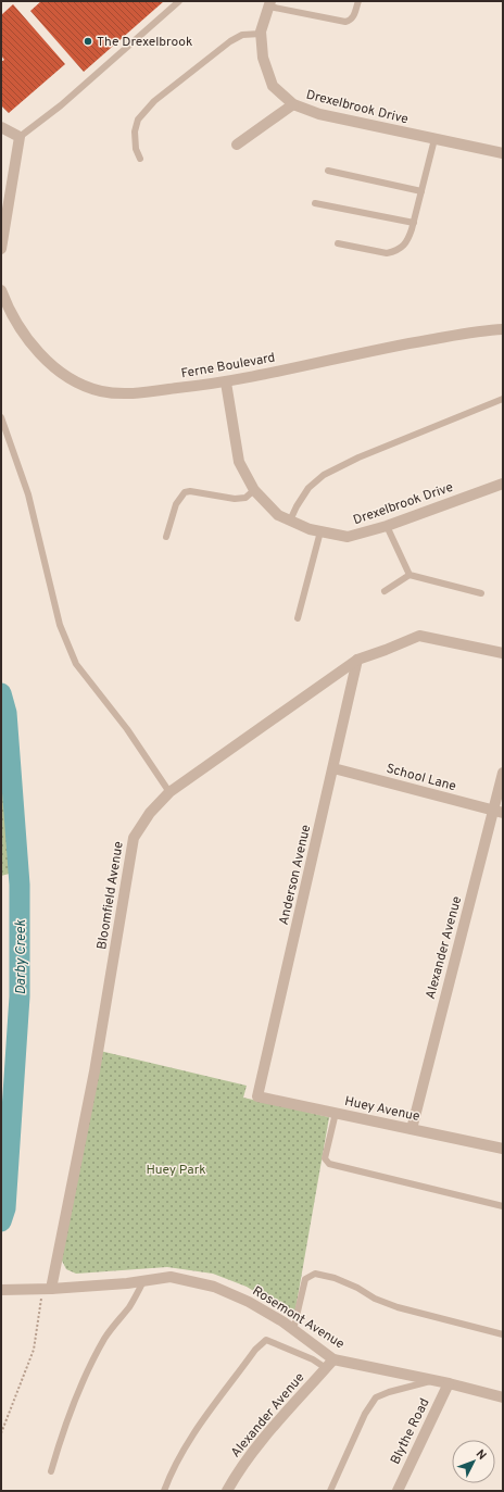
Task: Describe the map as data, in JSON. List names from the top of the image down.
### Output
{
  "streets": {
    "street": [
      "Drexelbrook Drive",
      "Ferne Boulevard",
      "School Lane",
      "Anderson Avenue",
      "Bloomfield Avenue",
      "Alexander Avenue",
      "Huey Avenue",
      "Rosemont Avenue",
      "Blythe Road"
    ]
  },
  "crossings": [
    ["Drexelbrook Drive", "Ferne Boulevard"],
    ["School Lane", "Anderson Avenue"],
    ["School Lane", "Alexander Avenue"],
    ["Anderson Avenue", "Bloomfield Avenue"],
    ["Anderson Avenue", "Huey Avenue"],
    ["Bloomfield Avenue", "Rosemont Avenue"],
    ["Alexander Avenue", "Huey Avenue"],
    ["Alexander Avenue", "Rosemont Avenue"],
    ["Rosemont Avenue", "Blythe Road"]
  ],
  "water": ["Darby Creek"],
  "parks": ["Huey Park"],
  "places": ["The Drexelbrook"],
  "north": "top right"
}
